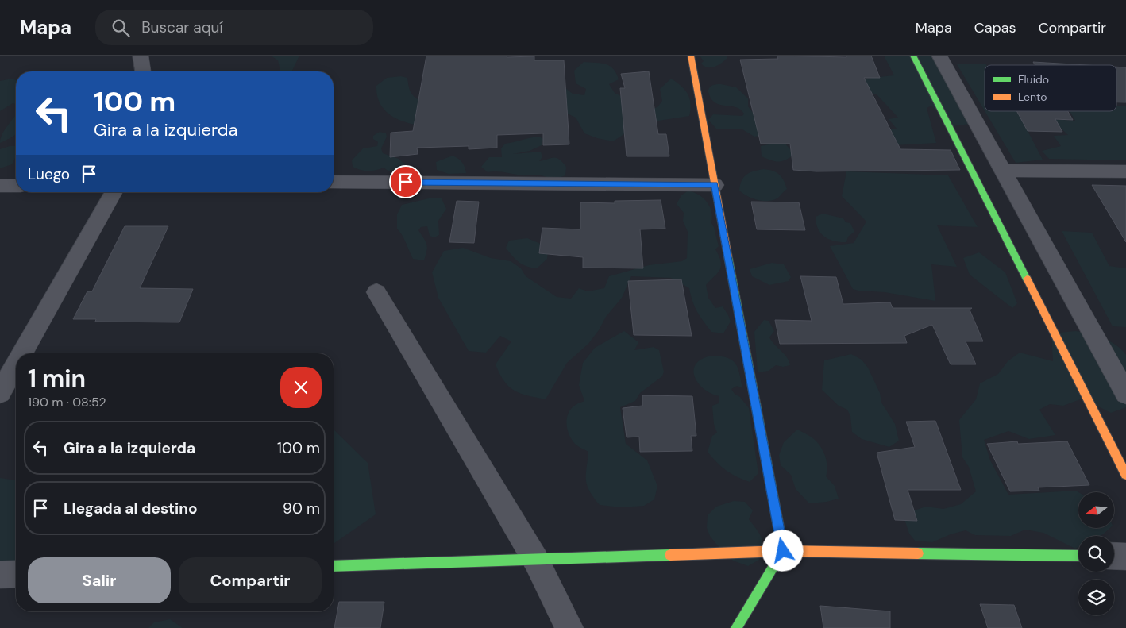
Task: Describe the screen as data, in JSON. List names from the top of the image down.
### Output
{
  "legend": ["Fluido", "Lento"],
  "north": "left",
  "page": {
    "header": "Mapa",
    "search": "Buscar aquí",
    "nav": ["Mapa", "Capas", "Compartir"],
    "turn": ["100 m", "Gira a la izquierda"],
    "then": "Luego",
    "heading": ["1 min", "190 m · 08:52"],
    "list": [
      {
        "name": "Gira a la izquierda",
        "value": "100 m"
      },
      {
        "name": "Llegada al destino",
        "value": "90 m"
      }
    ],
    "buttons": ["Salir", "Compartir"]
  }
}
